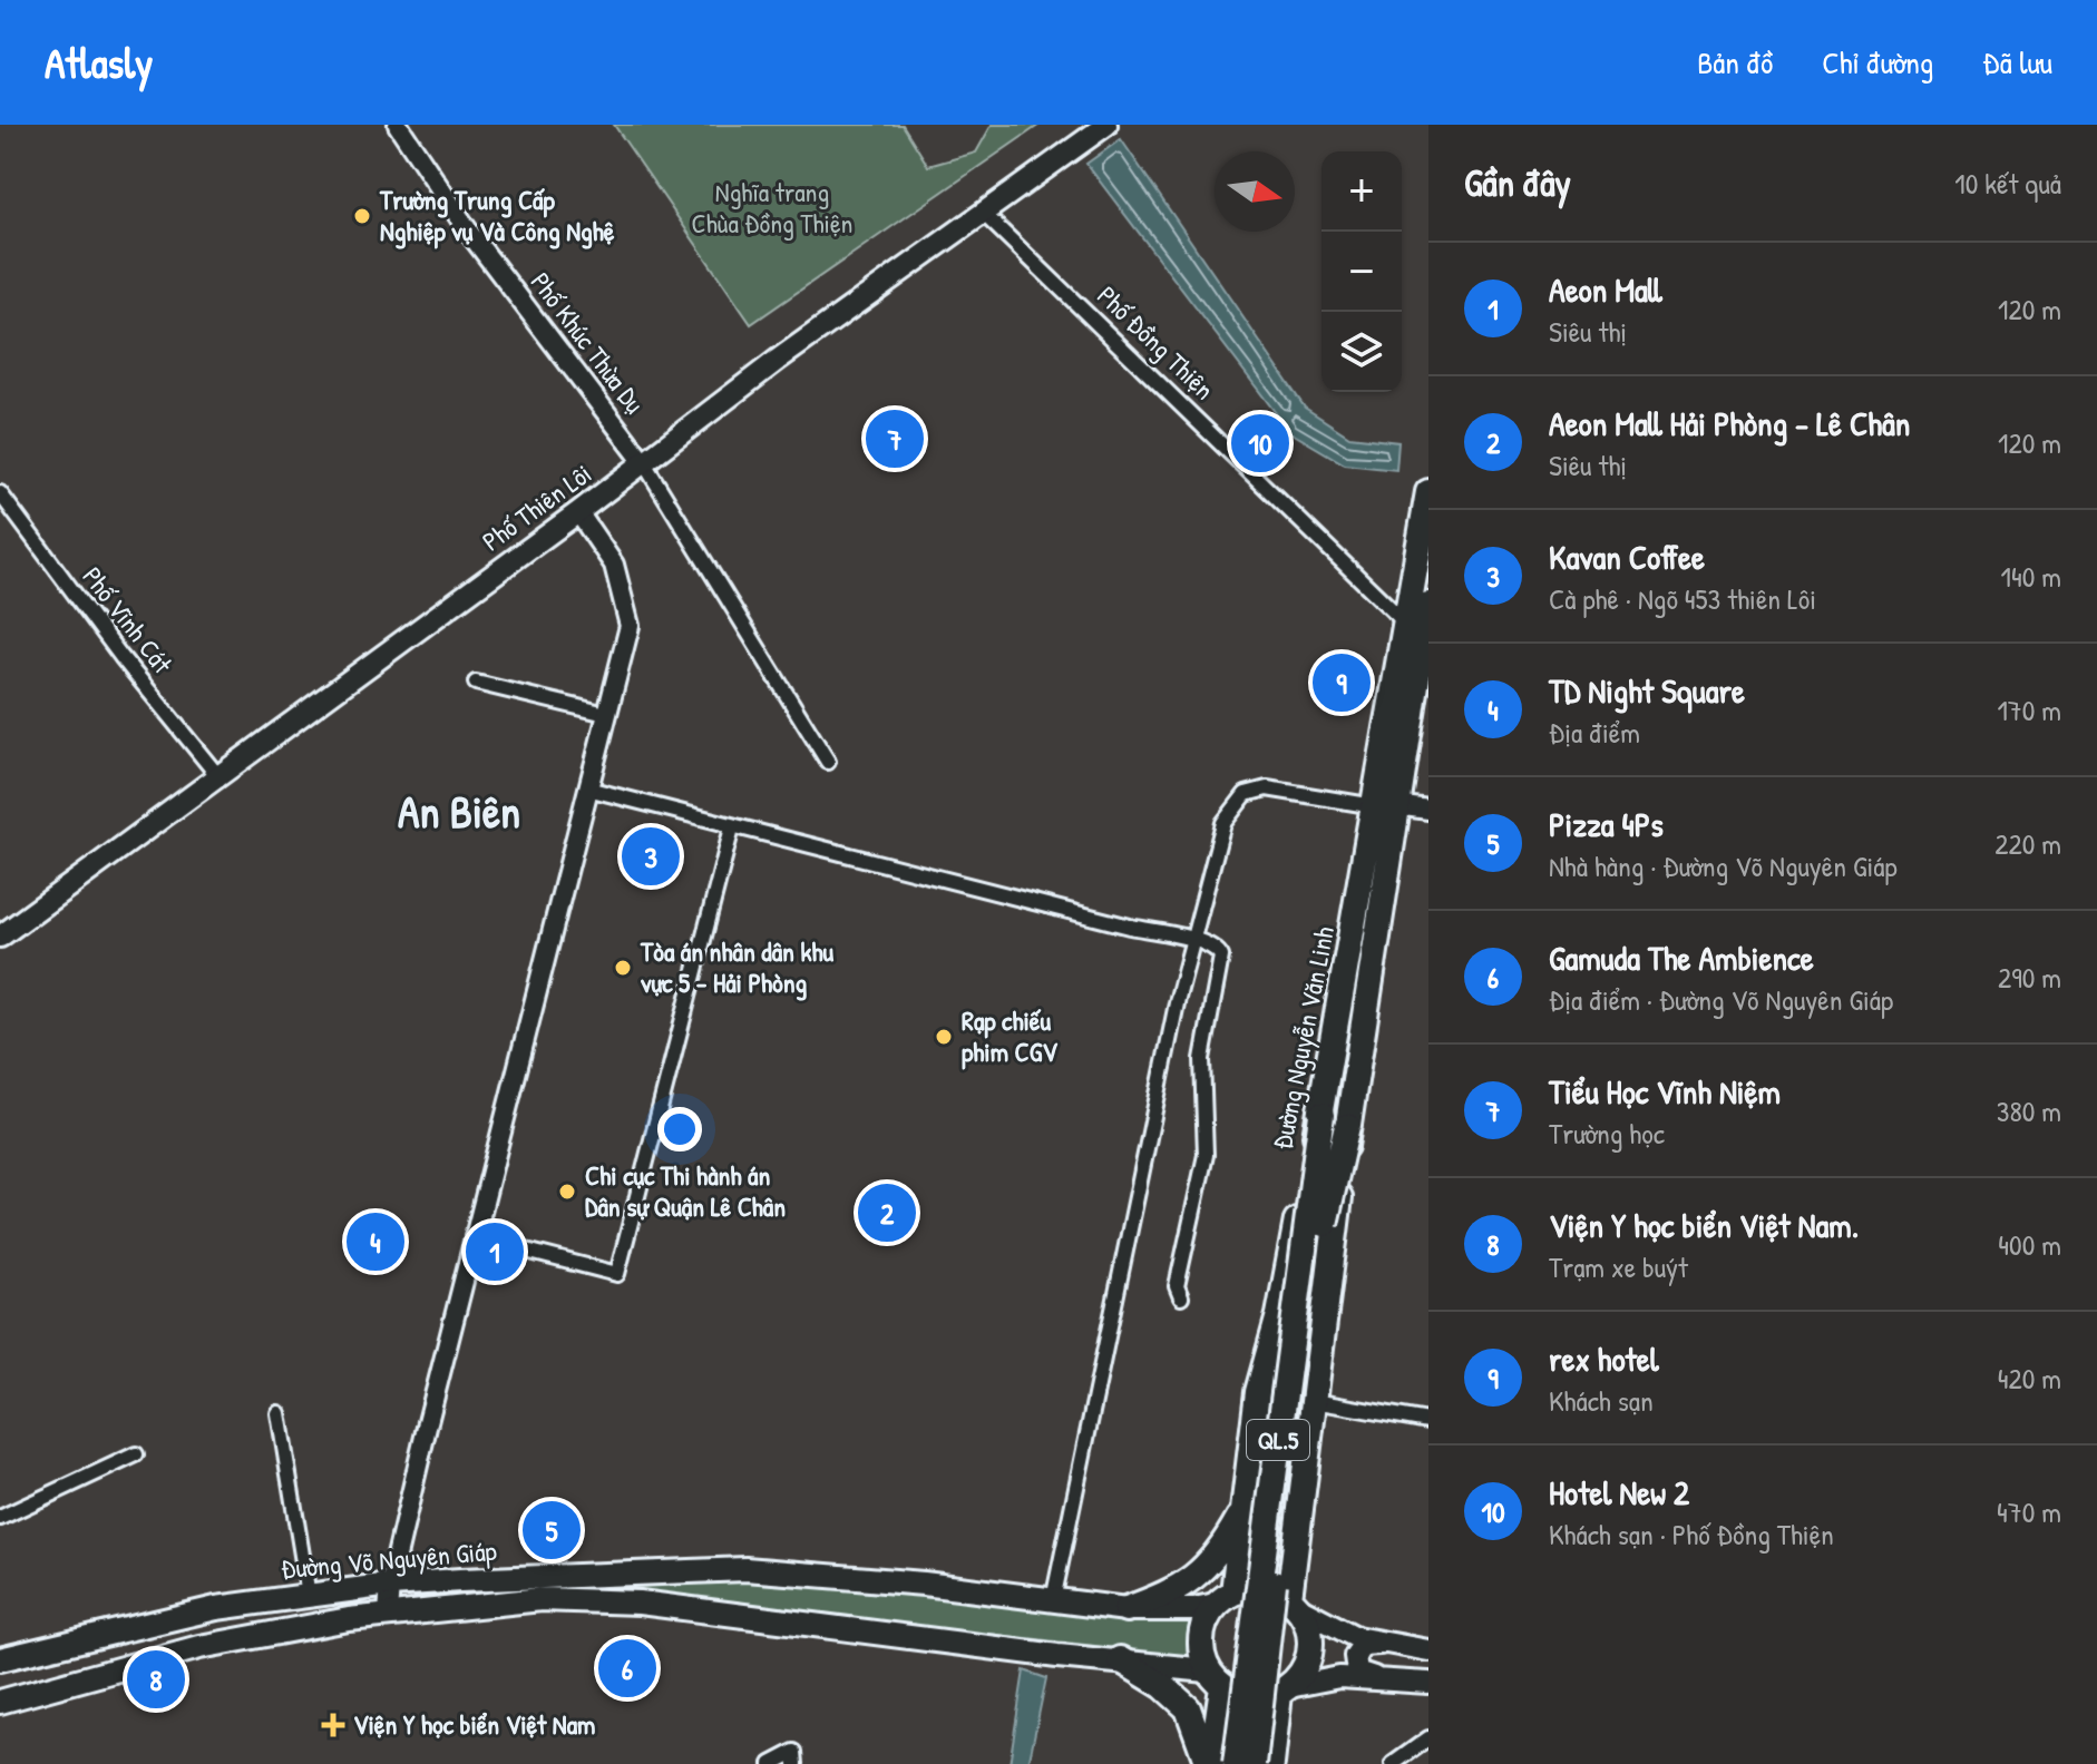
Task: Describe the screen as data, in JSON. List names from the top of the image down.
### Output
{
  "streets": {
    "highway": ["Đường Nguyễn Văn Linh", "QL.5"],
    "main road": ["Phố Thiên Lôi", "Đường Võ Nguyên Giáp"],
    "street": ["Phố Khúc Thừa Dụ", "Phố Đồng Thiện", "Phố Vĩnh Cát"]
  },
  "crossings": [
    ["Phố Khúc Thừa Dụ", "Phố Thiên Lôi"],
    ["Phố Đồng Thiện", "Phố Thiên Lôi"],
    ["Phố Đồng Thiện", "Đường Nguyễn Văn Linh"],
    ["Phố Thiên Lôi", "Phố Vĩnh Cát"],
    ["Đường Nguyễn Văn Linh", "QL.5"],
    ["Đường Nguyễn Văn Linh", "Đường Võ Nguyên Giáp"]
  ],
  "districts": ["An Biên"],
  "parks": ["Nghĩa trang Chùa Đồng Thiện"],
  "places": {
    "other": [
      "Trường Trung Cấp Nghiệp vụ Và Công Nghệ",
      "Tòa án nhân dân khu vực 5 - Hải Phòng",
      "Rạp chiếu phim CGV",
      "Chi cục Thi hành án Dân sự Quận Lê Chân"
    ],
    "health": ["Viện Y học biển Việt Nam"]
  },
  "north": "right",
  "page": {
    "header": "Atlasly",
    "nav": ["Bản đồ", "Chỉ đường", "Đã lưu"],
    "heading": ["Gần đây", "10 kết quả"],
    "map_buttons": ["+", "−"],
    "list": [
      {
        "mark": "1",
        "name": "Aeon Mall",
        "note": "Siêu thị",
        "value": "120 m"
      },
      {
        "mark": "2",
        "name": "Aeon Mall Hải Phòng - Lê Chân",
        "note": "Siêu thị",
        "value": "120 m"
      },
      {
        "mark": "3",
        "name": "Kavan Coffee",
        "note": "Cà phê · Ngõ 453 thiên Lôi",
        "value": "140 m"
      },
      {
        "mark": "4",
        "name": "TD Night Square",
        "note": "Địa điểm",
        "value": "170 m"
      },
      {
        "mark": "5",
        "name": "Pizza 4Ps",
        "note": "Nhà hàng · Đường Võ Nguyên Giáp",
        "value": "220 m"
      },
      {
        "mark": "6",
        "name": "Gamuda The Ambience",
        "note": "Địa điểm · Đường Võ Nguyên Giáp",
        "value": "290 m"
      },
      {
        "mark": "7",
        "name": "Tiểu Học Vĩnh Niệm",
        "note": "Trường học",
        "value": "380 m"
      },
      {
        "mark": "8",
        "name": "Viện Y học biển Việt Nam.",
        "note": "Trạm xe buýt",
        "value": "400 m"
      },
      {
        "mark": "9",
        "name": "rex hotel",
        "note": "Khách sạn",
        "value": "420 m"
      },
      {
        "mark": "10",
        "name": "Hotel New 2",
        "note": "Khách sạn · Phố Đồng Thiện",
        "value": "470 m"
      }
    ],
    "pins": [
      "7",
      "10",
      "9",
      "3",
      "2",
      "4",
      "1",
      "5",
      "6",
      "8"
    ]
  }
}
